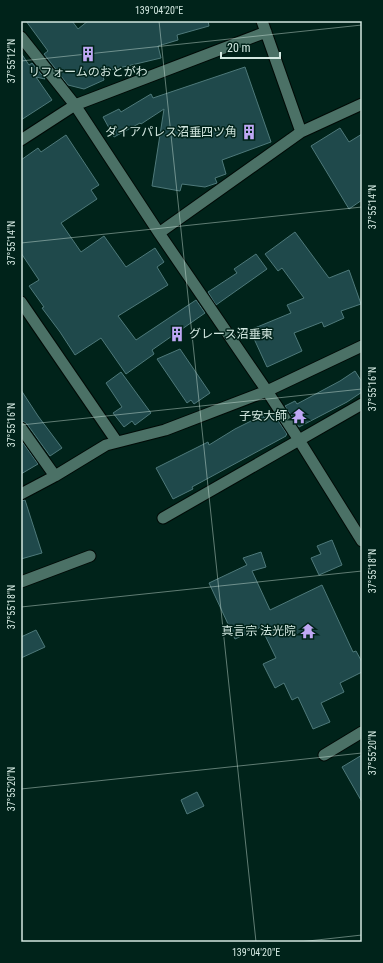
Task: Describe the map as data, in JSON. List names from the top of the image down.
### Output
{
  "places": {
    "building": ["リフォームのおとがわ", "ダイアパレス沼垂四ツ角", "グレース沼垂東"],
    "temple": ["子安大師", "真言宗 法光院"]
  },
  "scale_bar": "20 m",
  "coordinates": [
    "139°04'20\"E",
    "37°55'12\"N",
    "37°55'14\"N",
    "37°55'16\"N",
    "37°55'18\"N",
    "37°55'20\"N"
  ]
}
